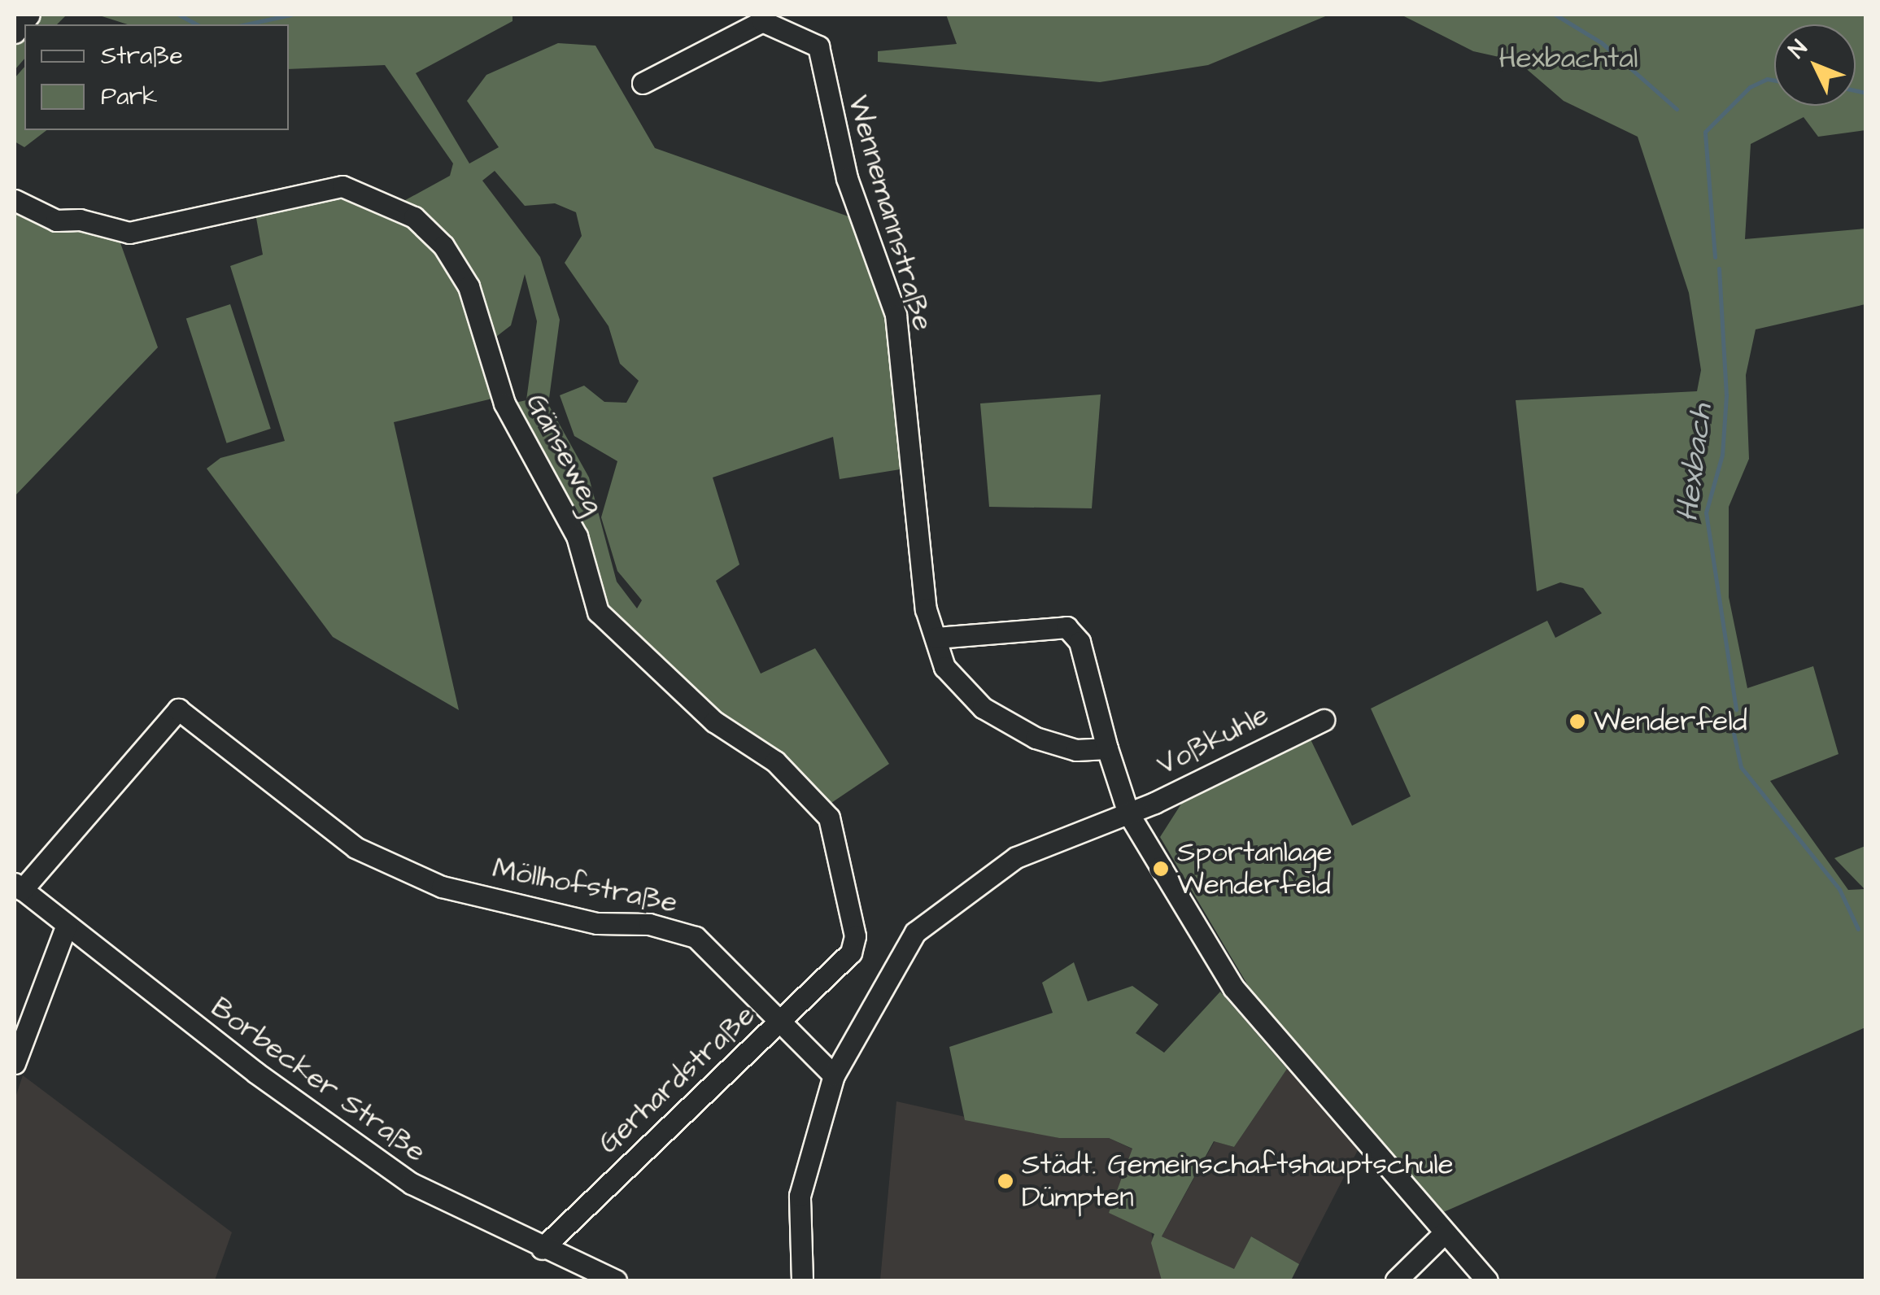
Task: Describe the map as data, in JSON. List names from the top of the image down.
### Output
{
  "streets": {
    "street": [
      "Wennemannstraße",
      "Gänseweg",
      "Voßkuhle",
      "Möllhofstraße",
      "Gerhardstraße",
      "Borbecker Straße"
    ]
  },
  "crossings": [
    ["Gänseweg", "Gerhardstraße"],
    ["Voßkuhle", "Möllhofstraße"],
    ["Möllhofstraße", "Gerhardstraße"],
    ["Möllhofstraße", "Borbecker Straße"],
    ["Gerhardstraße", "Borbecker Straße"]
  ],
  "water": ["Hexbach"],
  "parks": ["Hexbachtal"],
  "places": ["Wenderfeld", "Sportanlage Wenderfeld", "Städt. Gemeinschaftshauptschule Dümpten"],
  "legend": ["Straße", "Park"],
  "north": "top left"
}
